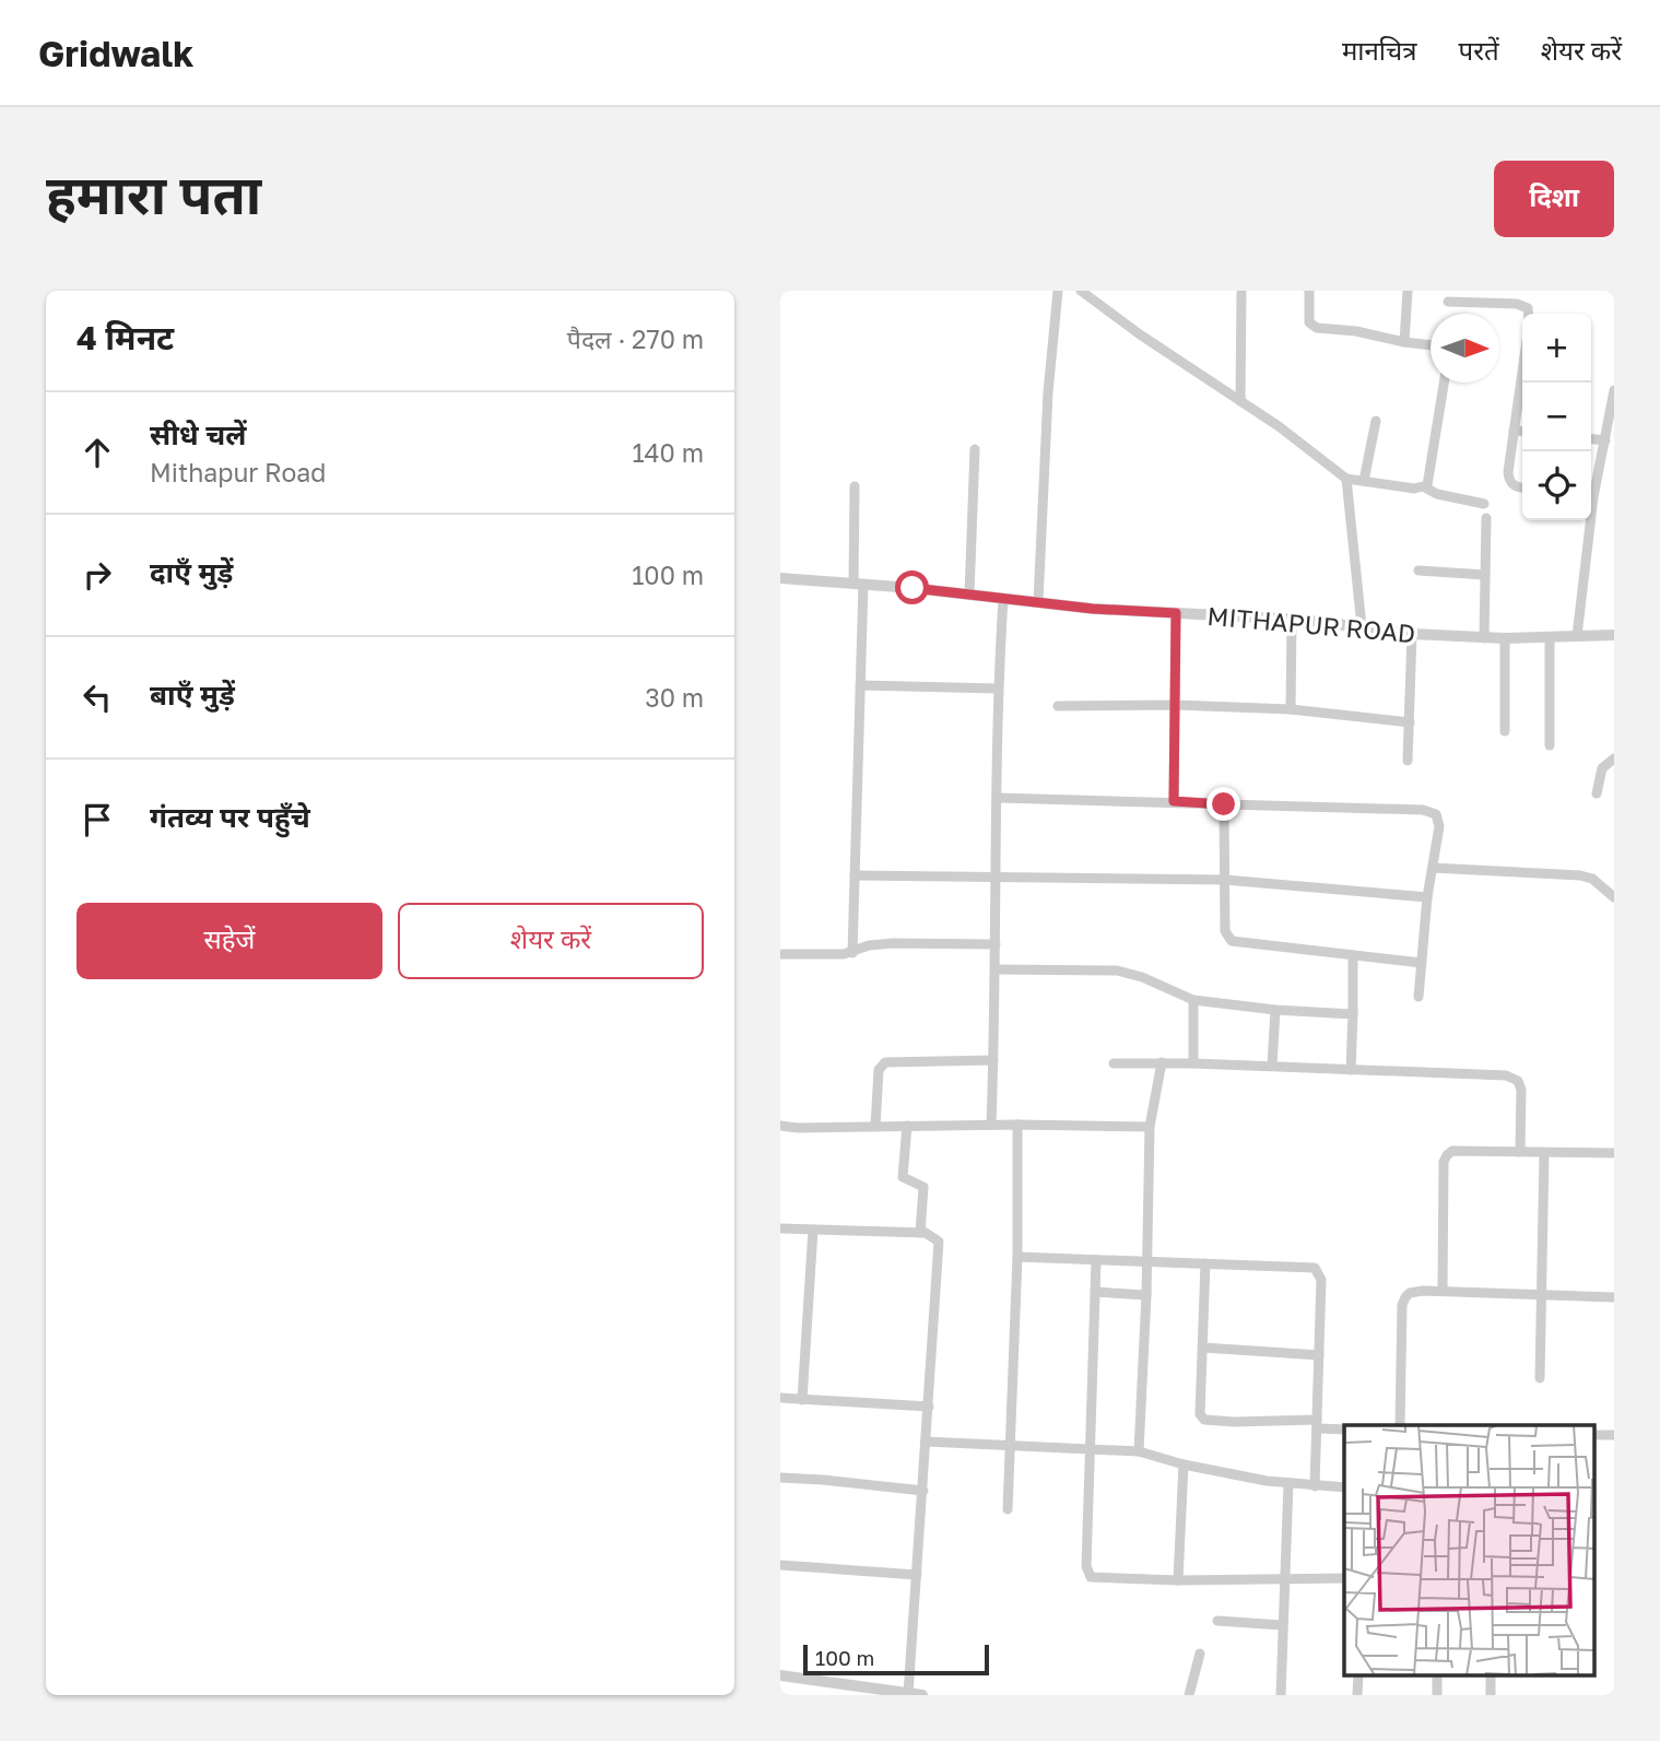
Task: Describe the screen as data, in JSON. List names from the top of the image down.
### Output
{
  "streets": {
    "street": ["MITHAPUR ROAD"]
  },
  "scale_bar": "100 m",
  "north": "right",
  "page": {
    "header": "Gridwalk",
    "nav": ["मानचित्र", "परतें", "शेयर करें"],
    "buttons": [
      "दिशा",
      ["सहेजें", "शेयर करें"]
    ],
    "title": "हमारा पता",
    "heading": ["4 मिनट", "पैदल · 270 m"],
    "map_buttons": ["+", "−"],
    "list": [
      ["सीधे चलें", "Mithapur Road", "140 m"],
      ["दाएँ मुड़ें", "100 m"],
      ["बाएँ मुड़ें", "30 m"],
      "गंतव्य पर पहुँचे"
    ],
    "scale": "100 m"
  }
}
